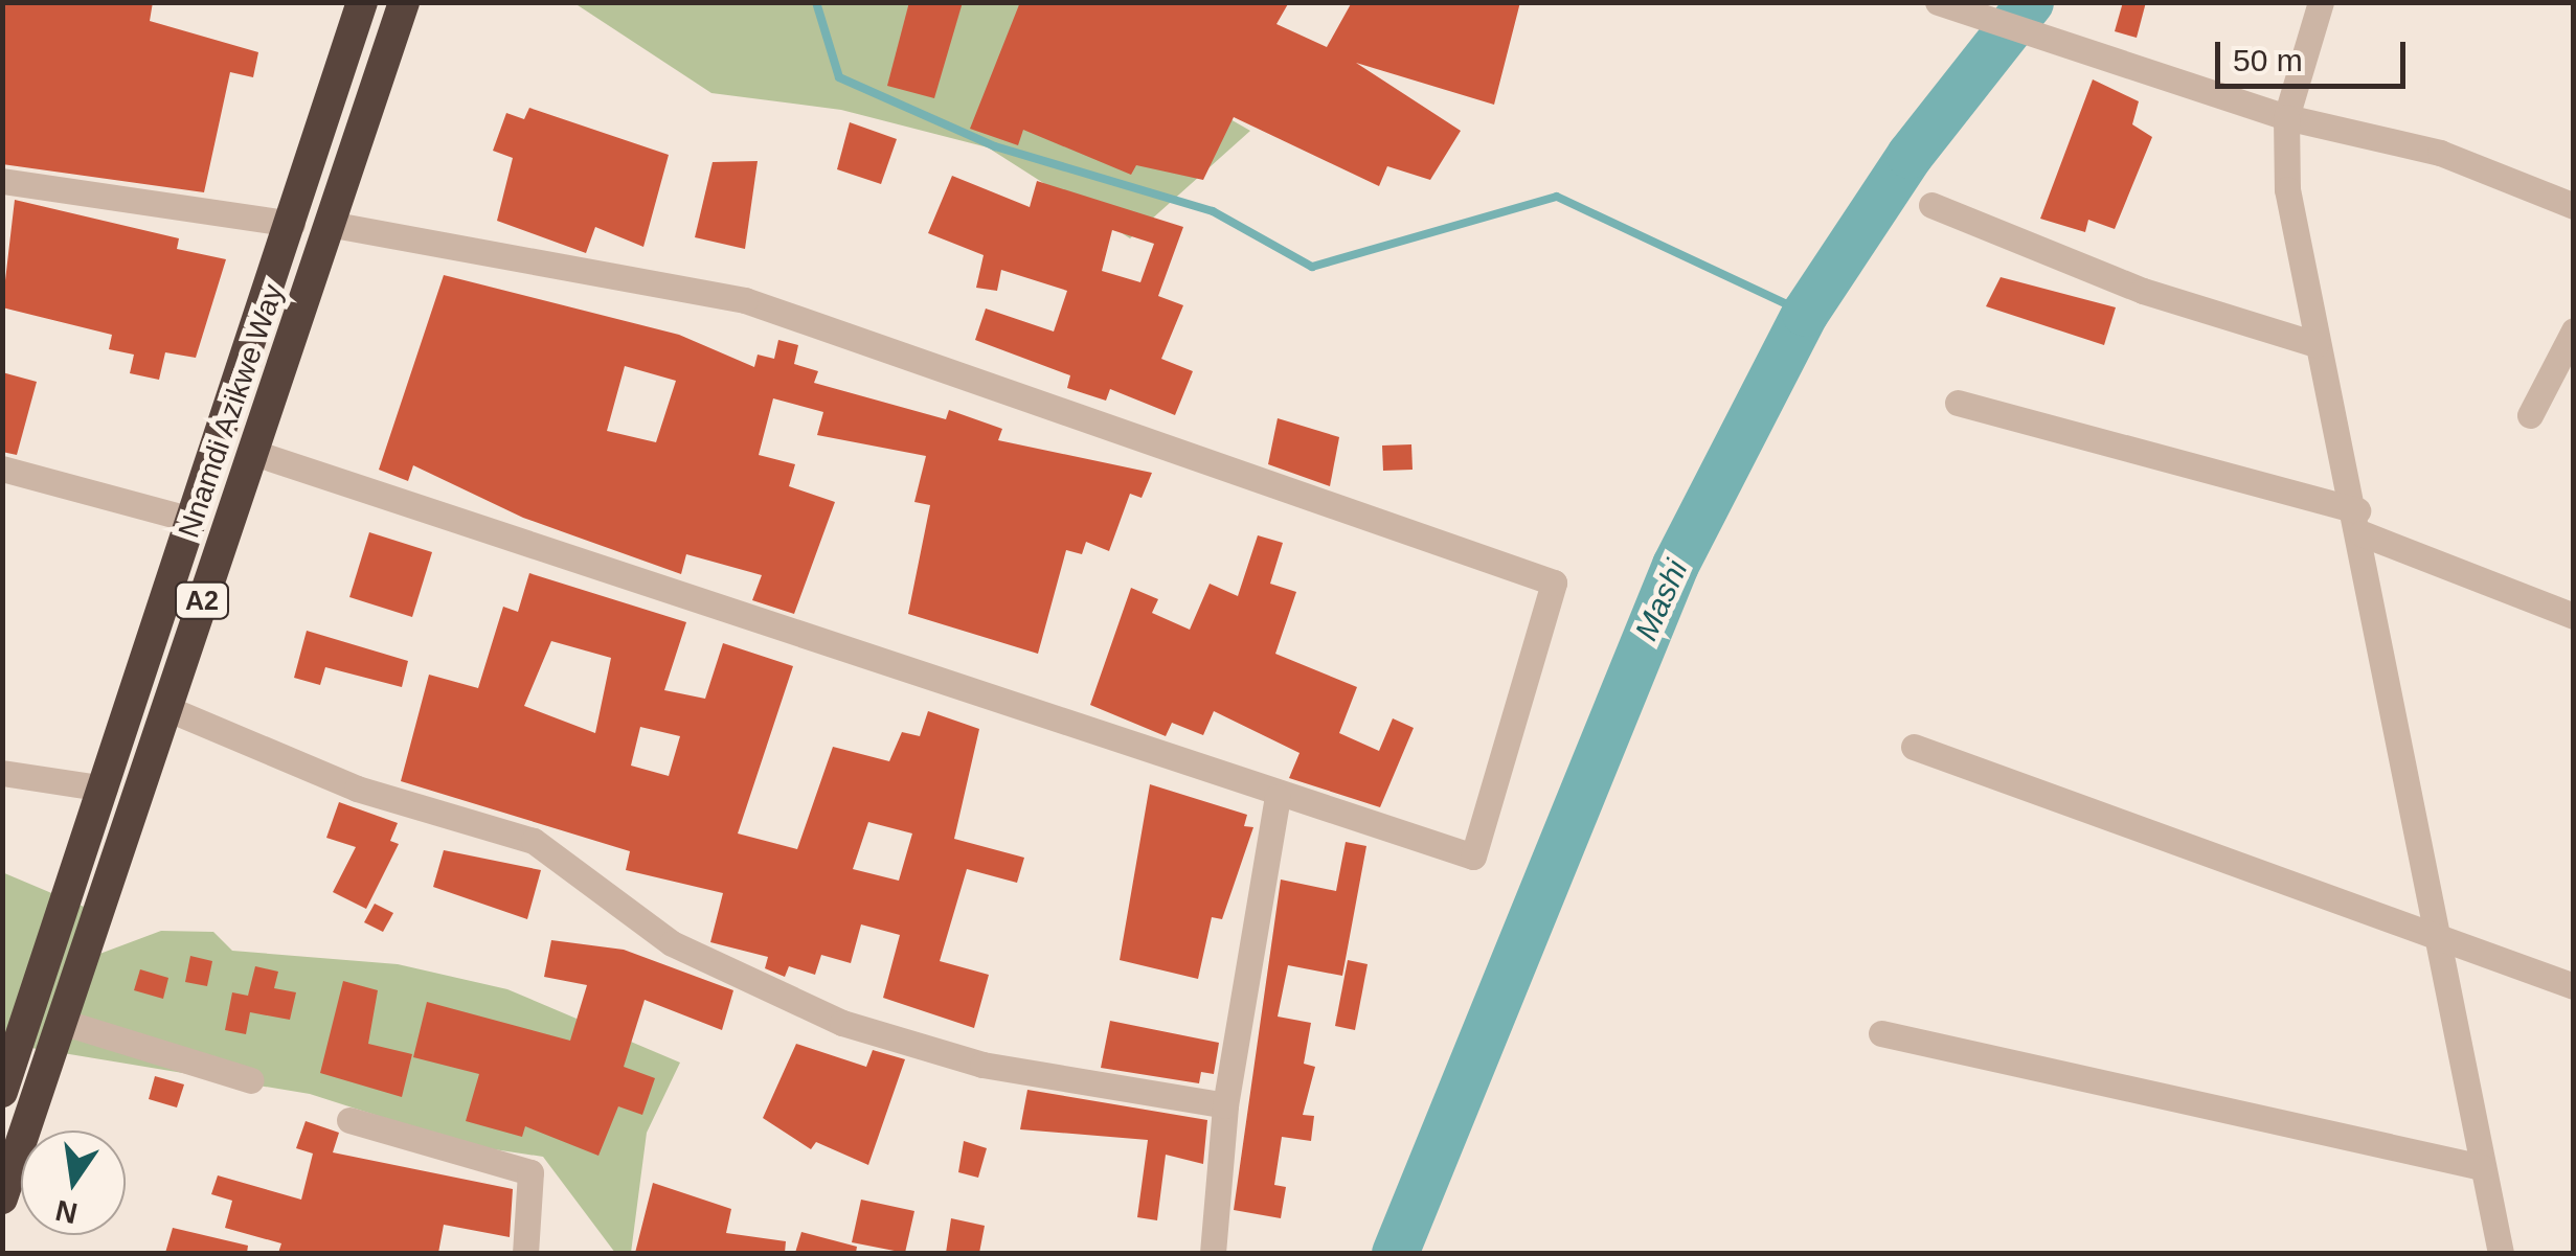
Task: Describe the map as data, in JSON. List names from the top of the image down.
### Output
{
  "streets": {
    "highway": ["Nnamdi Azikwe Way", "A2"]
  },
  "water": ["Mashi"],
  "scale_bar": "50 m",
  "north": "bottom"
}
